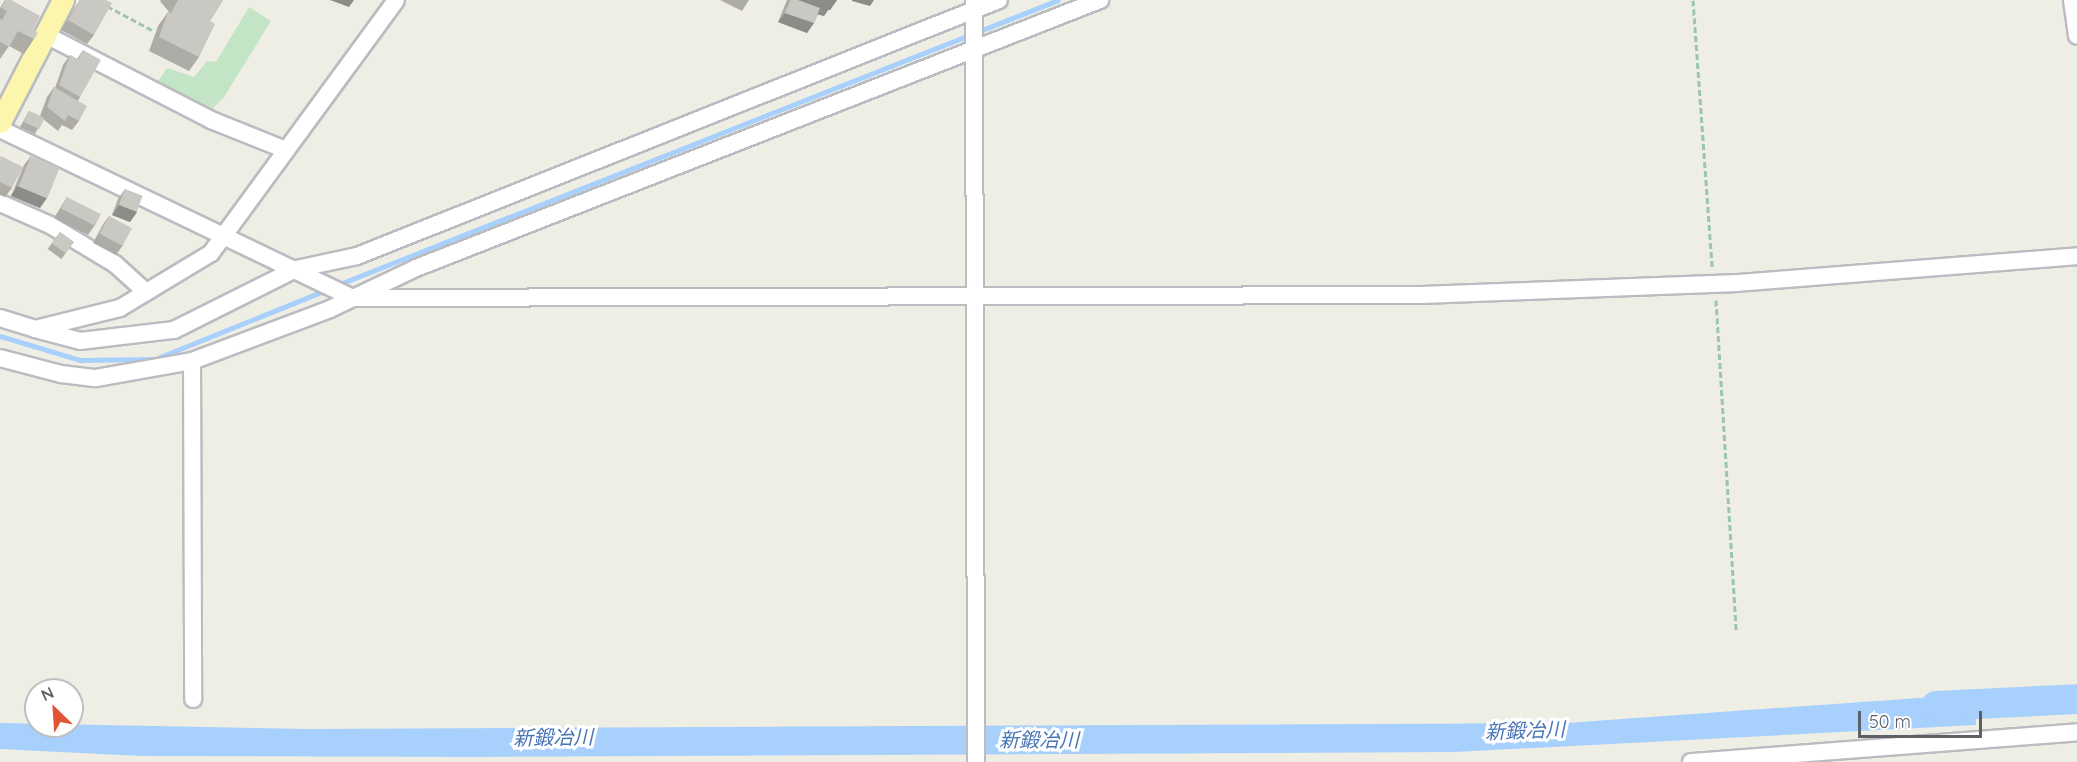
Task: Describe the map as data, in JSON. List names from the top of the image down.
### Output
{
  "water": ["新鍛冶川"],
  "scale_bar": "50 m",
  "north": "top left"
}
